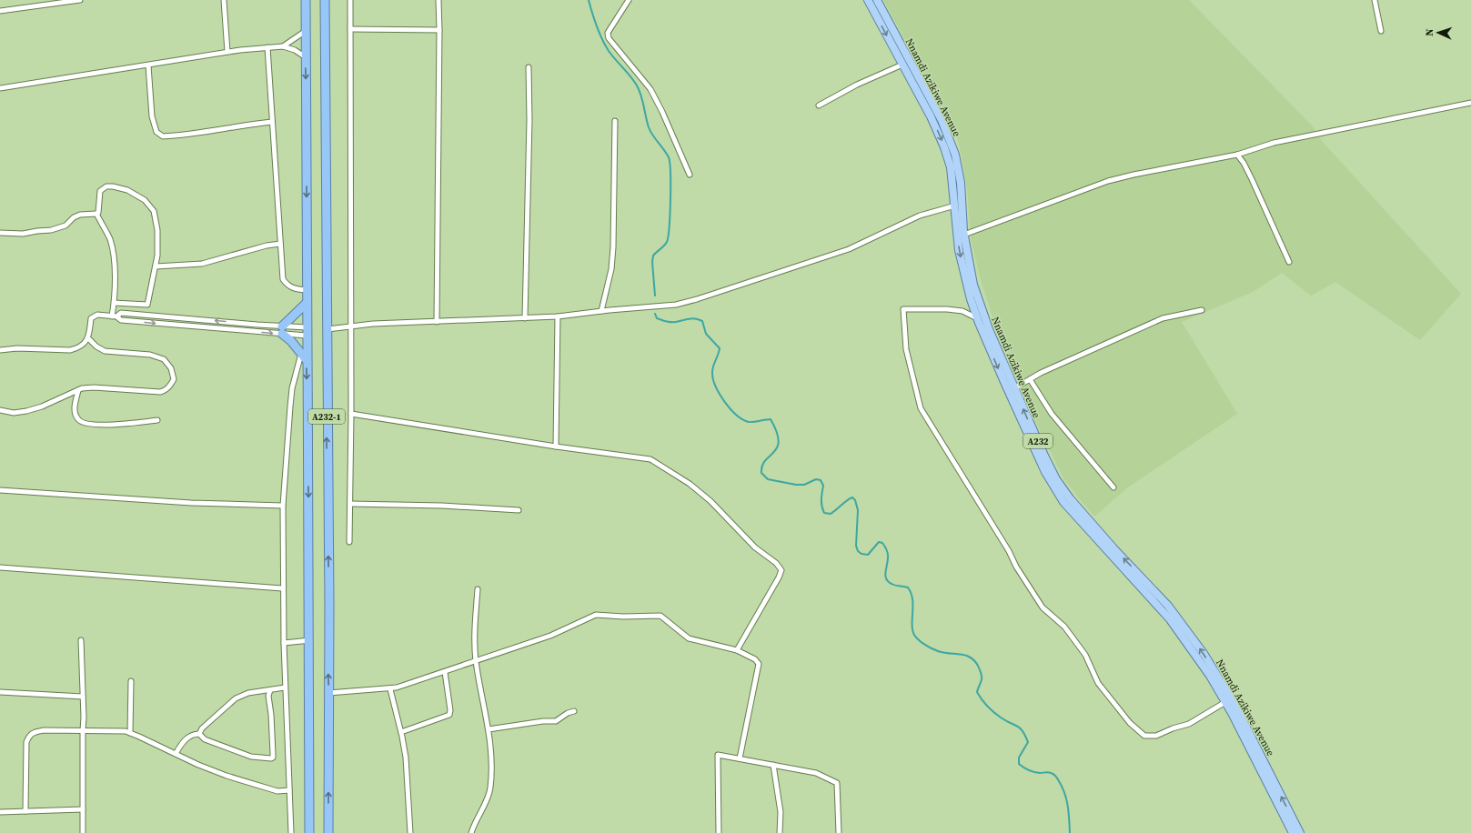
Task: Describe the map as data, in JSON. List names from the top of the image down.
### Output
{
  "streets": {
    "highway": ["A232-1"],
    "main road": ["Nnamdi Azikiwe Avenue", "A232"]
  },
  "north": "left"
}
